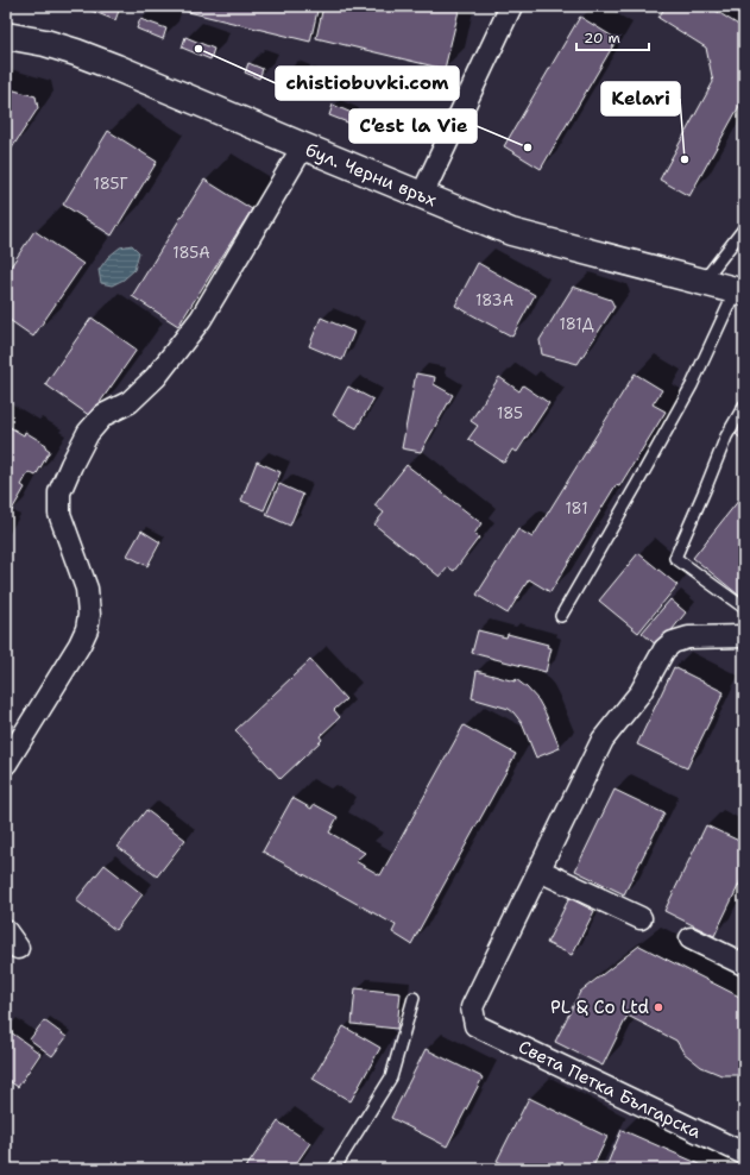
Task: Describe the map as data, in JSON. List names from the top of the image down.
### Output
{
  "streets": {
    "main road": ["бул. Черни връх"],
    "street": ["Света Петка Българска"]
  },
  "places": [
    "chistiobuvki.com",
    "C’est la Vie",
    "Kelari",
    "PL & Co Ltd"
  ],
  "house_numbers": [
    "185Г",
    "185А",
    "183А",
    "181Д",
    "185",
    "181"
  ],
  "scale_bar": "20 m"
}
